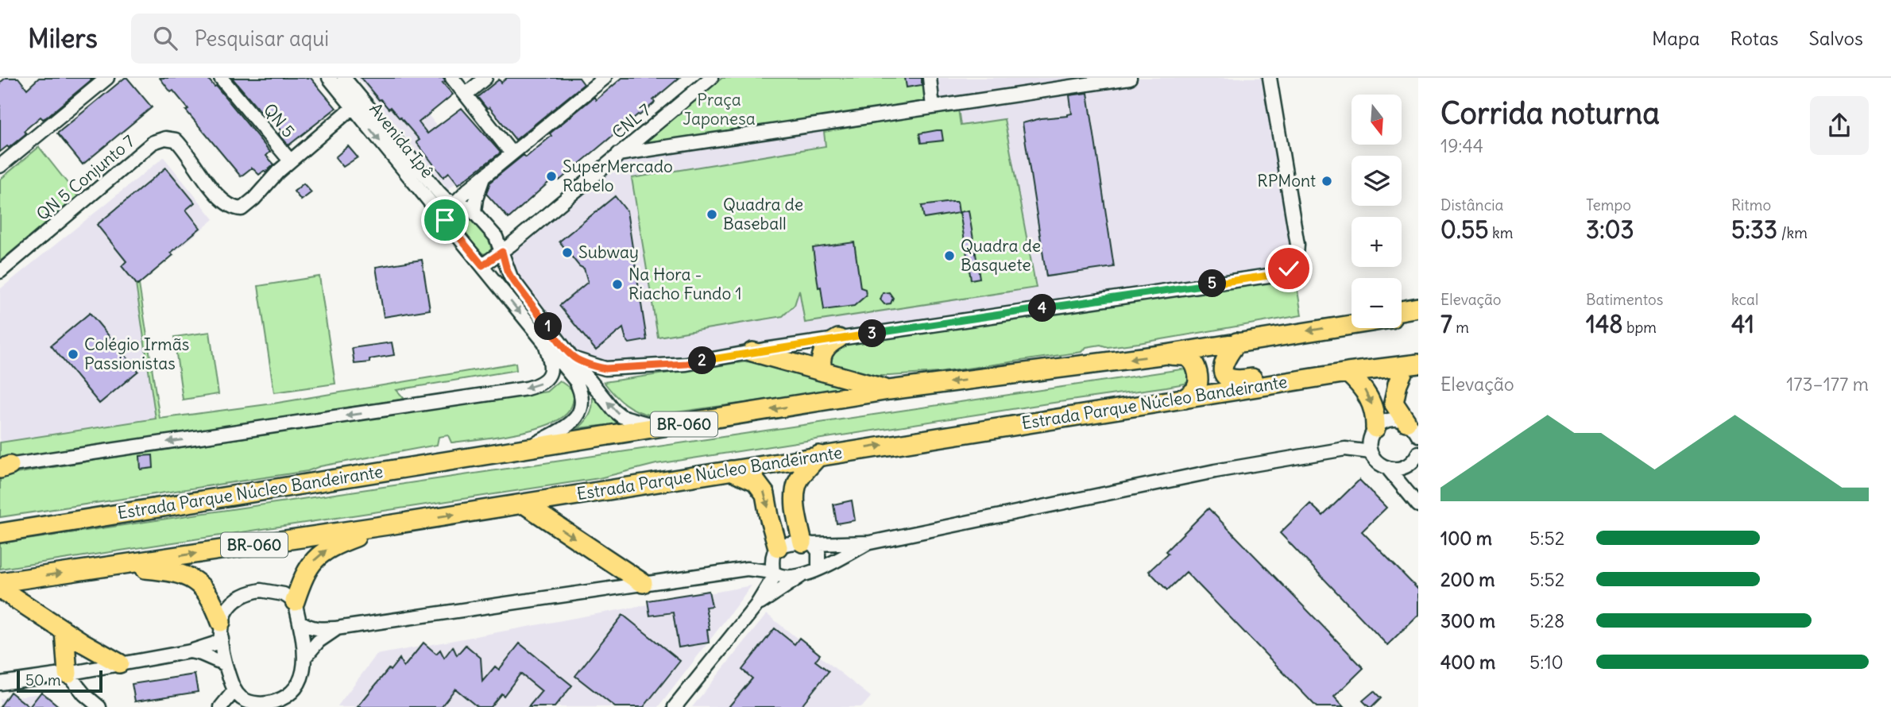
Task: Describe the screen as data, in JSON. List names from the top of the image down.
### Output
{
  "streets": {
    "highway": ["Estrada Parque Núcleo Bandeirante", "BR-060"],
    "street": [
      "QN 5",
      "CNL 7",
      "Avenida Ipê",
      "QN 5 Conjunto 7"
    ]
  },
  "crossings": [
    ["QN 5", "QN 5 Conjunto 7"],
    ["CNL 7", "Avenida Ipê"],
    ["Avenida Ipê", "QN 5 Conjunto 7"],
    ["Avenida Ipê", "Estrada Parque Núcleo Bandeirante"]
  ],
  "parks": ["Praça Japonesa"],
  "places": [
    "SuperMercado Rabelo",
    "RPMont",
    "Quadra de Baseball",
    "Subway",
    "Quadra de Basquete",
    "Na Hora - Riacho Fundo 1",
    "Colégio Irmãs Passionistas"
  ],
  "scale_bar": "50 m",
  "north": "bottom",
  "page": {
    "header": "Milers",
    "search": "Pesquisar aqui",
    "nav": ["Mapa", "Rotas", "Salvos"],
    "heading": ["Corrida noturna", "19:44"],
    "map_buttons": ["+", "−"],
    "stats": [
      ["Distância", "0.55 km"],
      ["Tempo", "3:03"],
      ["Ritmo", "5:33 /km"],
      ["Elevação", "7 m"],
      ["Batimentos", "148 bpm"],
      ["kcal", "41"]
    ],
    "pins": [
      "5",
      "4",
      "1",
      "3",
      "2"
    ],
    "chart": ["Elevação", "173–177 m"],
    "list": [
      {
        "name": "100 m",
        "note": "5:52"
      },
      {
        "name": "200 m",
        "note": "5:52"
      },
      {
        "name": "300 m",
        "note": "5:28"
      },
      {
        "name": "400 m",
        "note": "5:10"
      }
    ],
    "scale": "50 m"
  }
}
